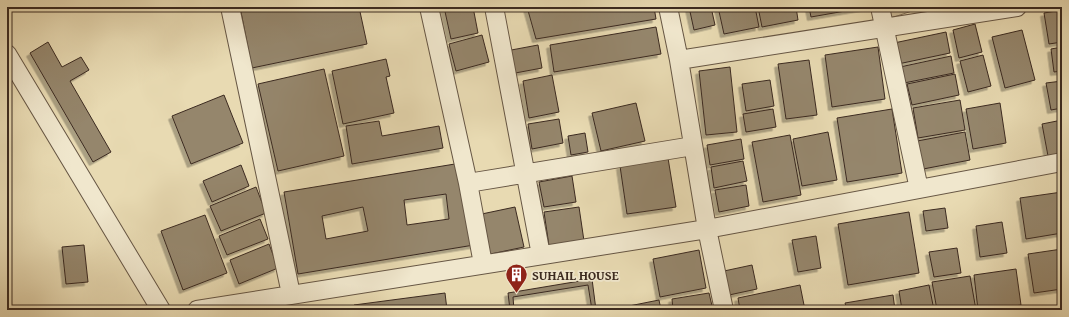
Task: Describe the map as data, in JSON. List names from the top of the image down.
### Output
{
  "places": {
    "building": ["SUHAIL HOUSE"]
  }
}
